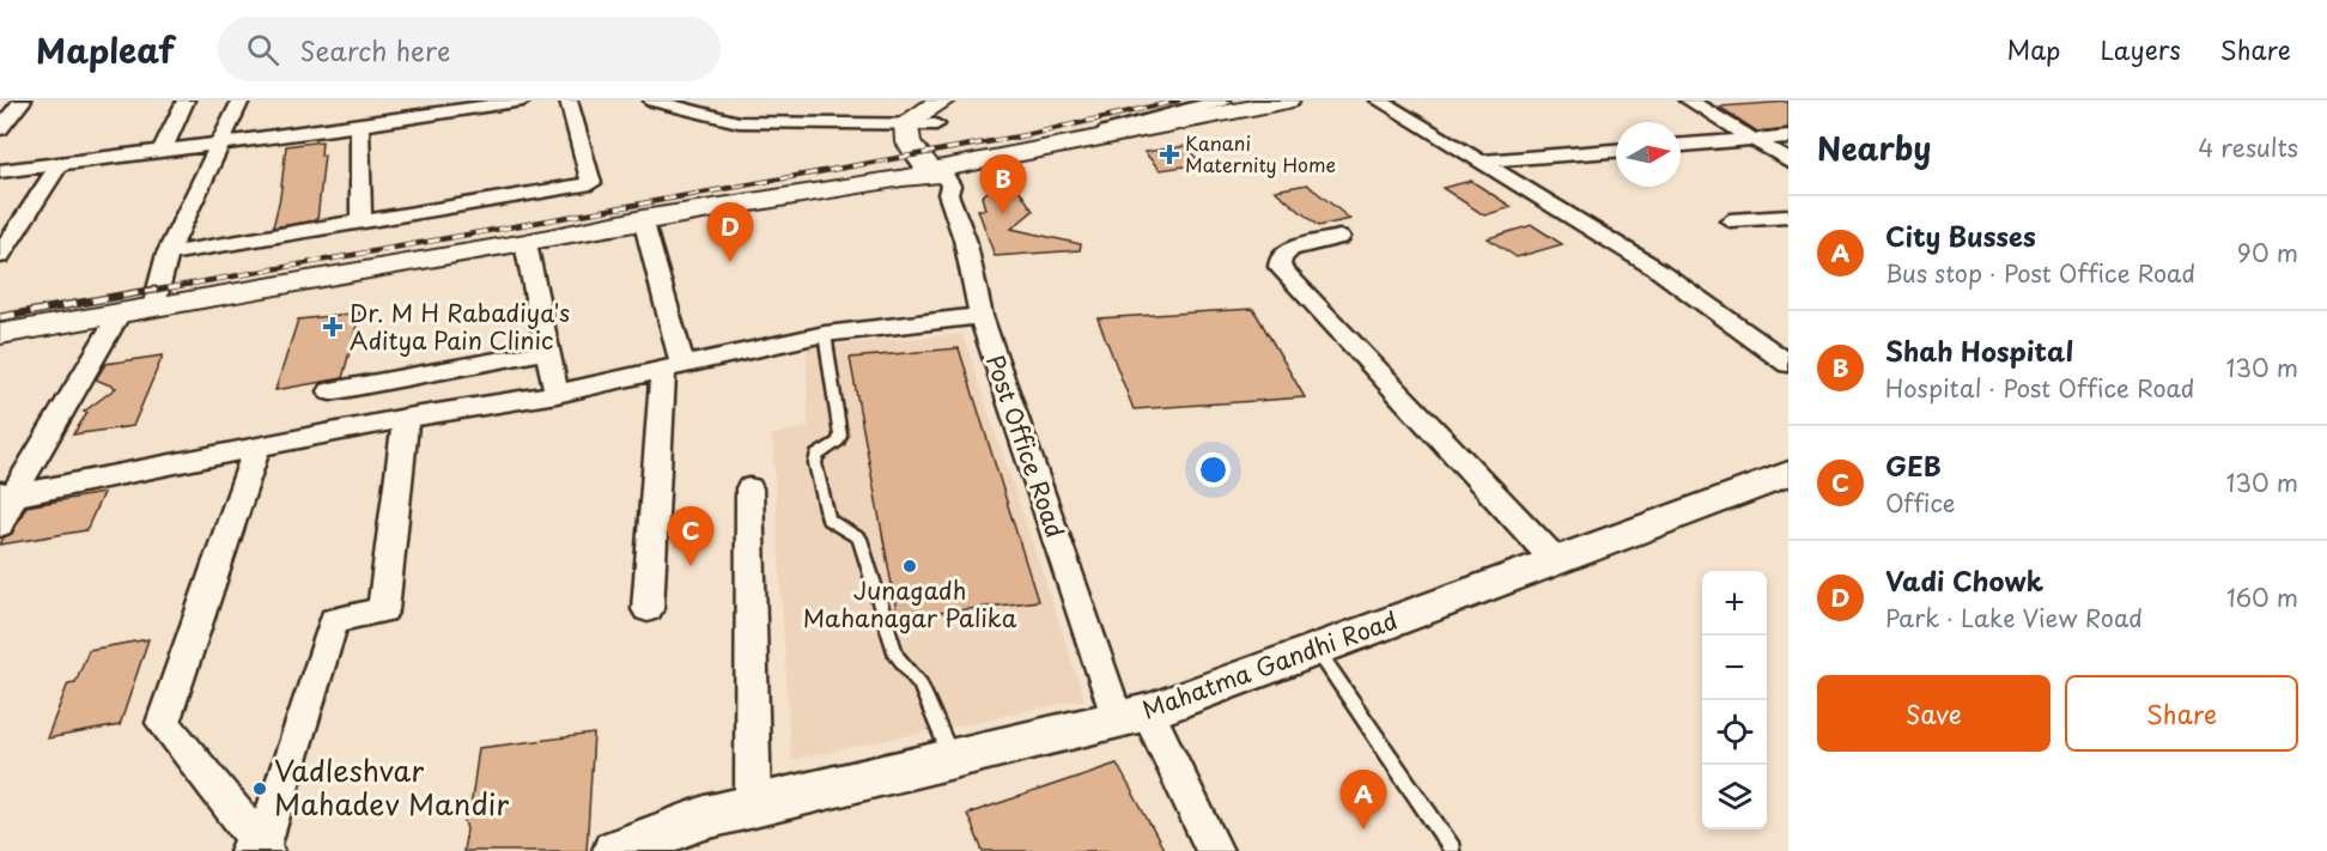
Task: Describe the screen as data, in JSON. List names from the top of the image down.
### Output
{
  "streets": {
    "street": ["Post Office Road", "Mahatma Gandhi Road"]
  },
  "crossings": [
    ["Post Office Road", "Mahatma Gandhi Road"]
  ],
  "places": {
    "health": ["Kanani Maternity Home", "Dr. M H Rabadiya's Aditya Pain Clinic"],
    "other": ["Junagadh Mahanagar Palika", "Vadleshvar Mahadev Mandir"]
  },
  "north": "right",
  "page": {
    "header": "Mapleaf",
    "search": "Search here",
    "nav": ["Map", "Layers", "Share"],
    "heading": ["Nearby", "4 results"],
    "pins": [
      "B",
      "D",
      "C",
      "A"
    ],
    "list": [
      {
        "mark": "A",
        "name": "City Busses",
        "note": "Bus stop · Post Office Road",
        "value": "90 m"
      },
      {
        "mark": "B",
        "name": "Shah Hospital",
        "note": "Hospital · Post Office Road",
        "value": "130 m"
      },
      {
        "mark": "C",
        "name": "GEB",
        "note": "Office",
        "value": "130 m"
      },
      {
        "mark": "D",
        "name": "Vadi Chowk",
        "note": "Park · Lake View Road",
        "value": "160 m"
      }
    ],
    "map_buttons": ["+", "−"],
    "buttons": ["Save", "Share"]
  }
}
